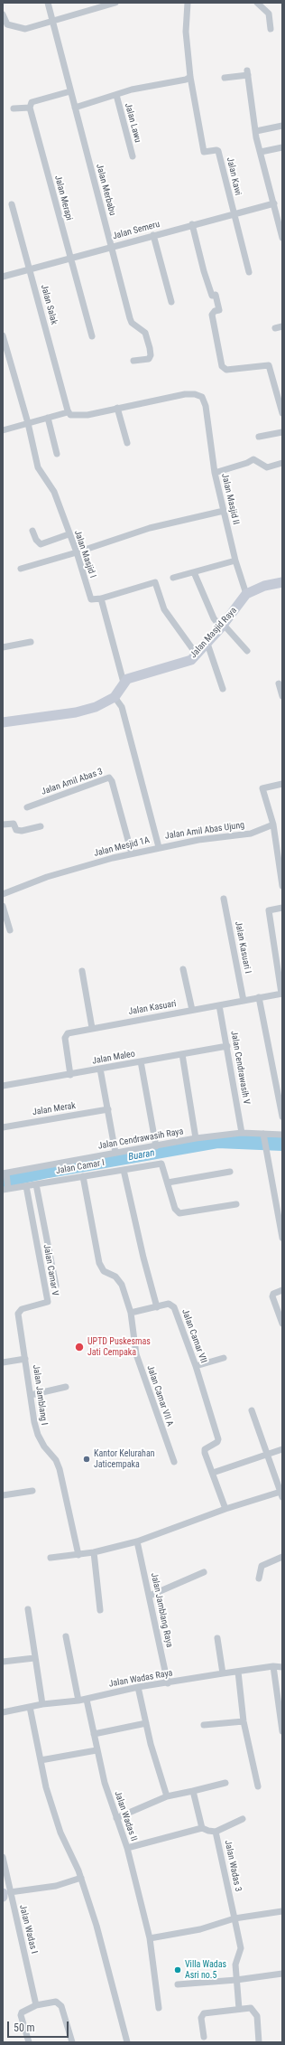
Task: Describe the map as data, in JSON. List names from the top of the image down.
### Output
{
  "streets": {
    "street": [
      "Jalan Lawu",
      "Jalan Kawi",
      "Jalan Merbabu",
      "Jalan Merapi",
      "Jalan Semeru",
      "Jalan Salak",
      "Jalan Masjid II",
      "Jalan Masjid I",
      "Jalan Masjid Raya",
      "Jalan Amil Abas 3",
      "Jalan Amil Abas Ujung",
      "Jalan Mesjid 1A",
      "Jalan Kasuari I",
      "Jalan Kasuari",
      "Jalan Maleo",
      "Jalan Cendrawasih V",
      "Jalan Merak",
      "Jalan Cendrawasih Raya",
      "Jalan Camar I",
      "Jalan Camar V",
      "Jalan Camar VII",
      "Jalan Jamblang I",
      "Jalan Camar VII A",
      "Jalan Jamblang Raya",
      "Jalan Wadas Raya",
      "Jalan Wadas II",
      "Jalan Wadas 3",
      "Jalan Wadas I"
    ]
  },
  "crossings": [
    ["Jalan Lawu", "Jalan Merbabu"],
    ["Jalan Kawi", "Jalan Semeru"],
    ["Jalan Merbabu", "Jalan Semeru"],
    ["Jalan Merapi", "Jalan Semeru"],
    ["Jalan Semeru", "Jalan Salak"],
    ["Jalan Masjid II", "Jalan Masjid Raya"],
    ["Jalan Amil Abas 3", "Jalan Mesjid 1A"],
    ["Jalan Amil Abas Ujung", "Jalan Mesjid 1A"],
    ["Jalan Kasuari I", "Jalan Kasuari"],
    ["Jalan Kasuari", "Jalan Maleo"],
    ["Jalan Kasuari", "Jalan Cendrawasih V"],
    ["Jalan Maleo", "Jalan Cendrawasih V"],
    ["Jalan Cendrawasih V", "Jalan Cendrawasih Raya"],
    ["Jalan Camar I", "Jalan Camar V"],
    ["Jalan Camar V", "Jalan Jamblang I"],
    ["Jalan Camar VII", "Jalan Camar VII A"],
    ["Jalan Jamblang Raya", "Jalan Wadas Raya"],
    ["Jalan Wadas Raya", "Jalan Wadas II"]
  ],
  "water": ["Buaran"],
  "places": ["UPTD Puskesmas Jati Cempaka", "Kantor Kelurahan Jaticempaka", "Villa Wadas Asri no.5"],
  "scale_bar": "50 m"
}
